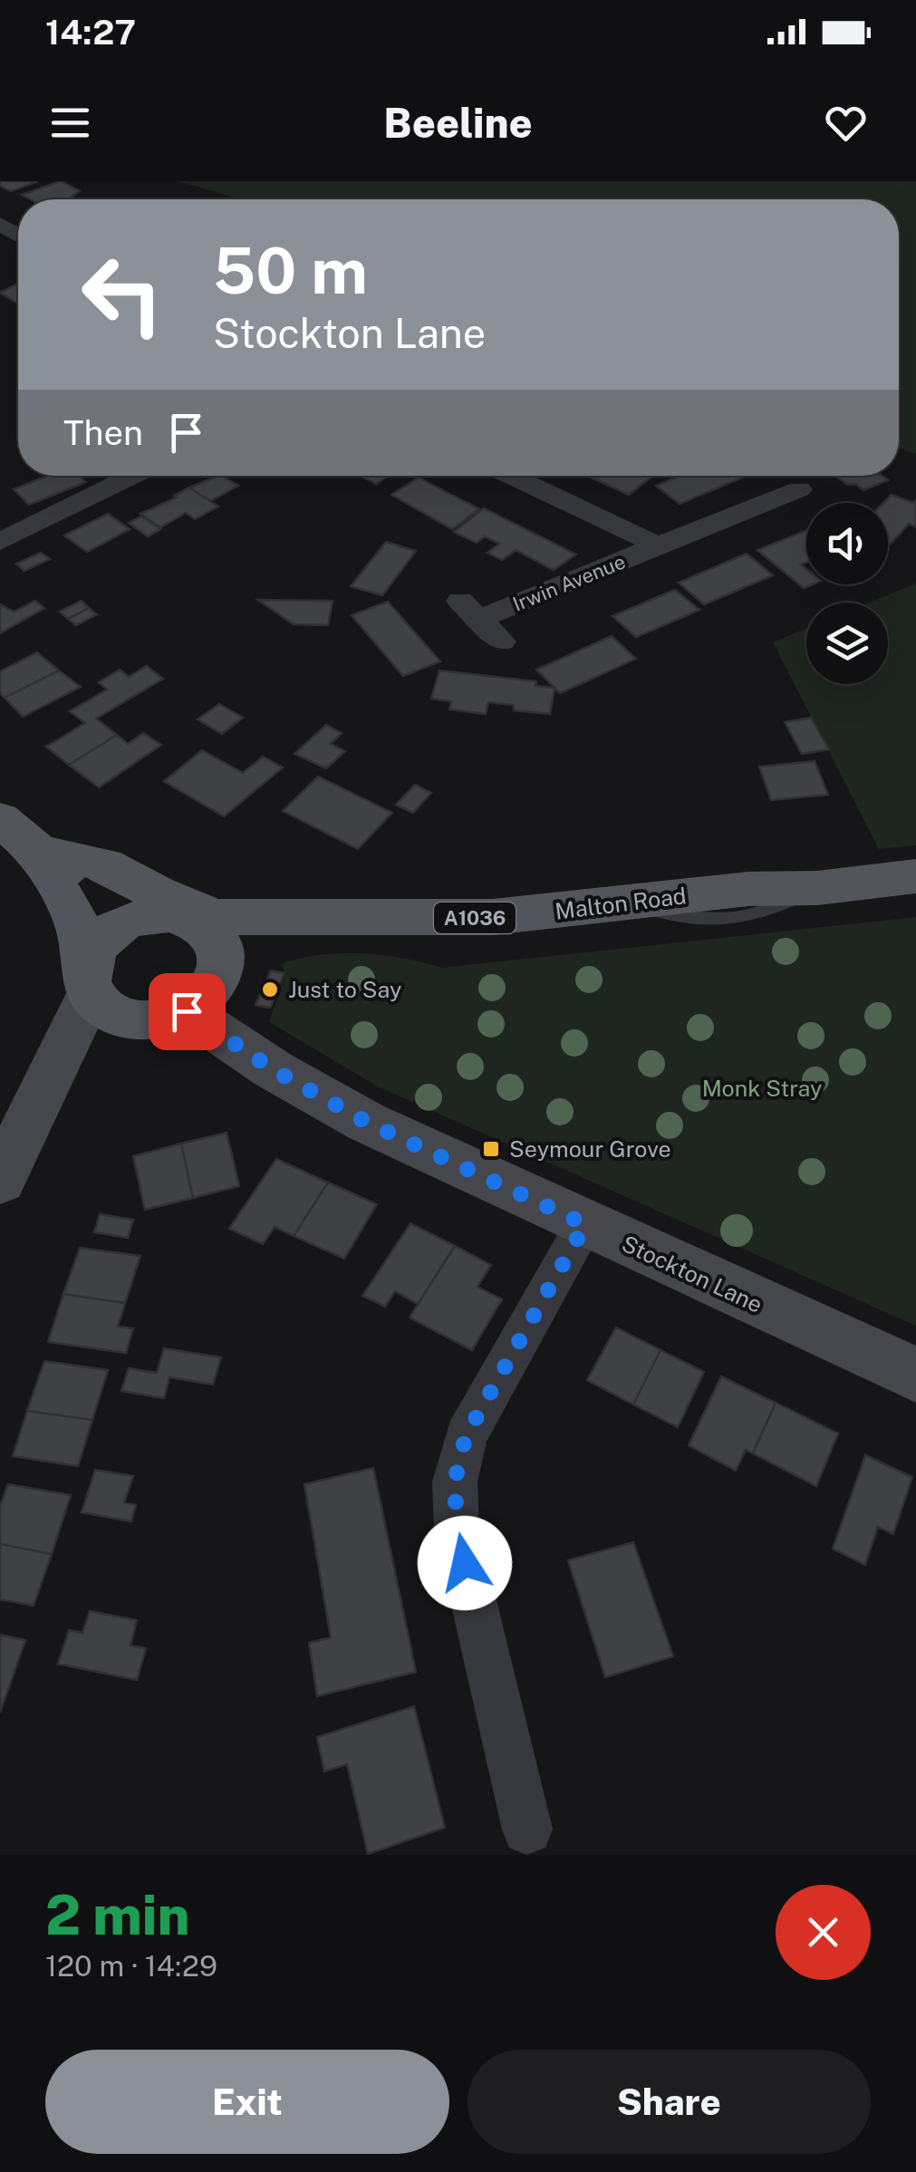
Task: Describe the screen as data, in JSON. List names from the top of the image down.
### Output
{
  "streets": {
    "main road": ["Malton Road", "A1036"],
    "street": ["Irwin Avenue", "Stockton Lane"]
  },
  "crossings": [
    ["Malton Road", "A1036"],
    ["Malton Road", "Stockton Lane"],
    ["A1036", "Stockton Lane"]
  ],
  "parks": ["Monk Stray"],
  "places": {
    "other": ["Just to Say"],
    "transit": ["Seymour Grove"]
  },
  "page": {
    "status": "14:27",
    "header": "Beeline",
    "turn": ["50 m", "Stockton Lane"],
    "then": "Then",
    "heading": ["2 min", "120 m · 14:29"],
    "buttons": ["Exit", "Share"]
  }
}
